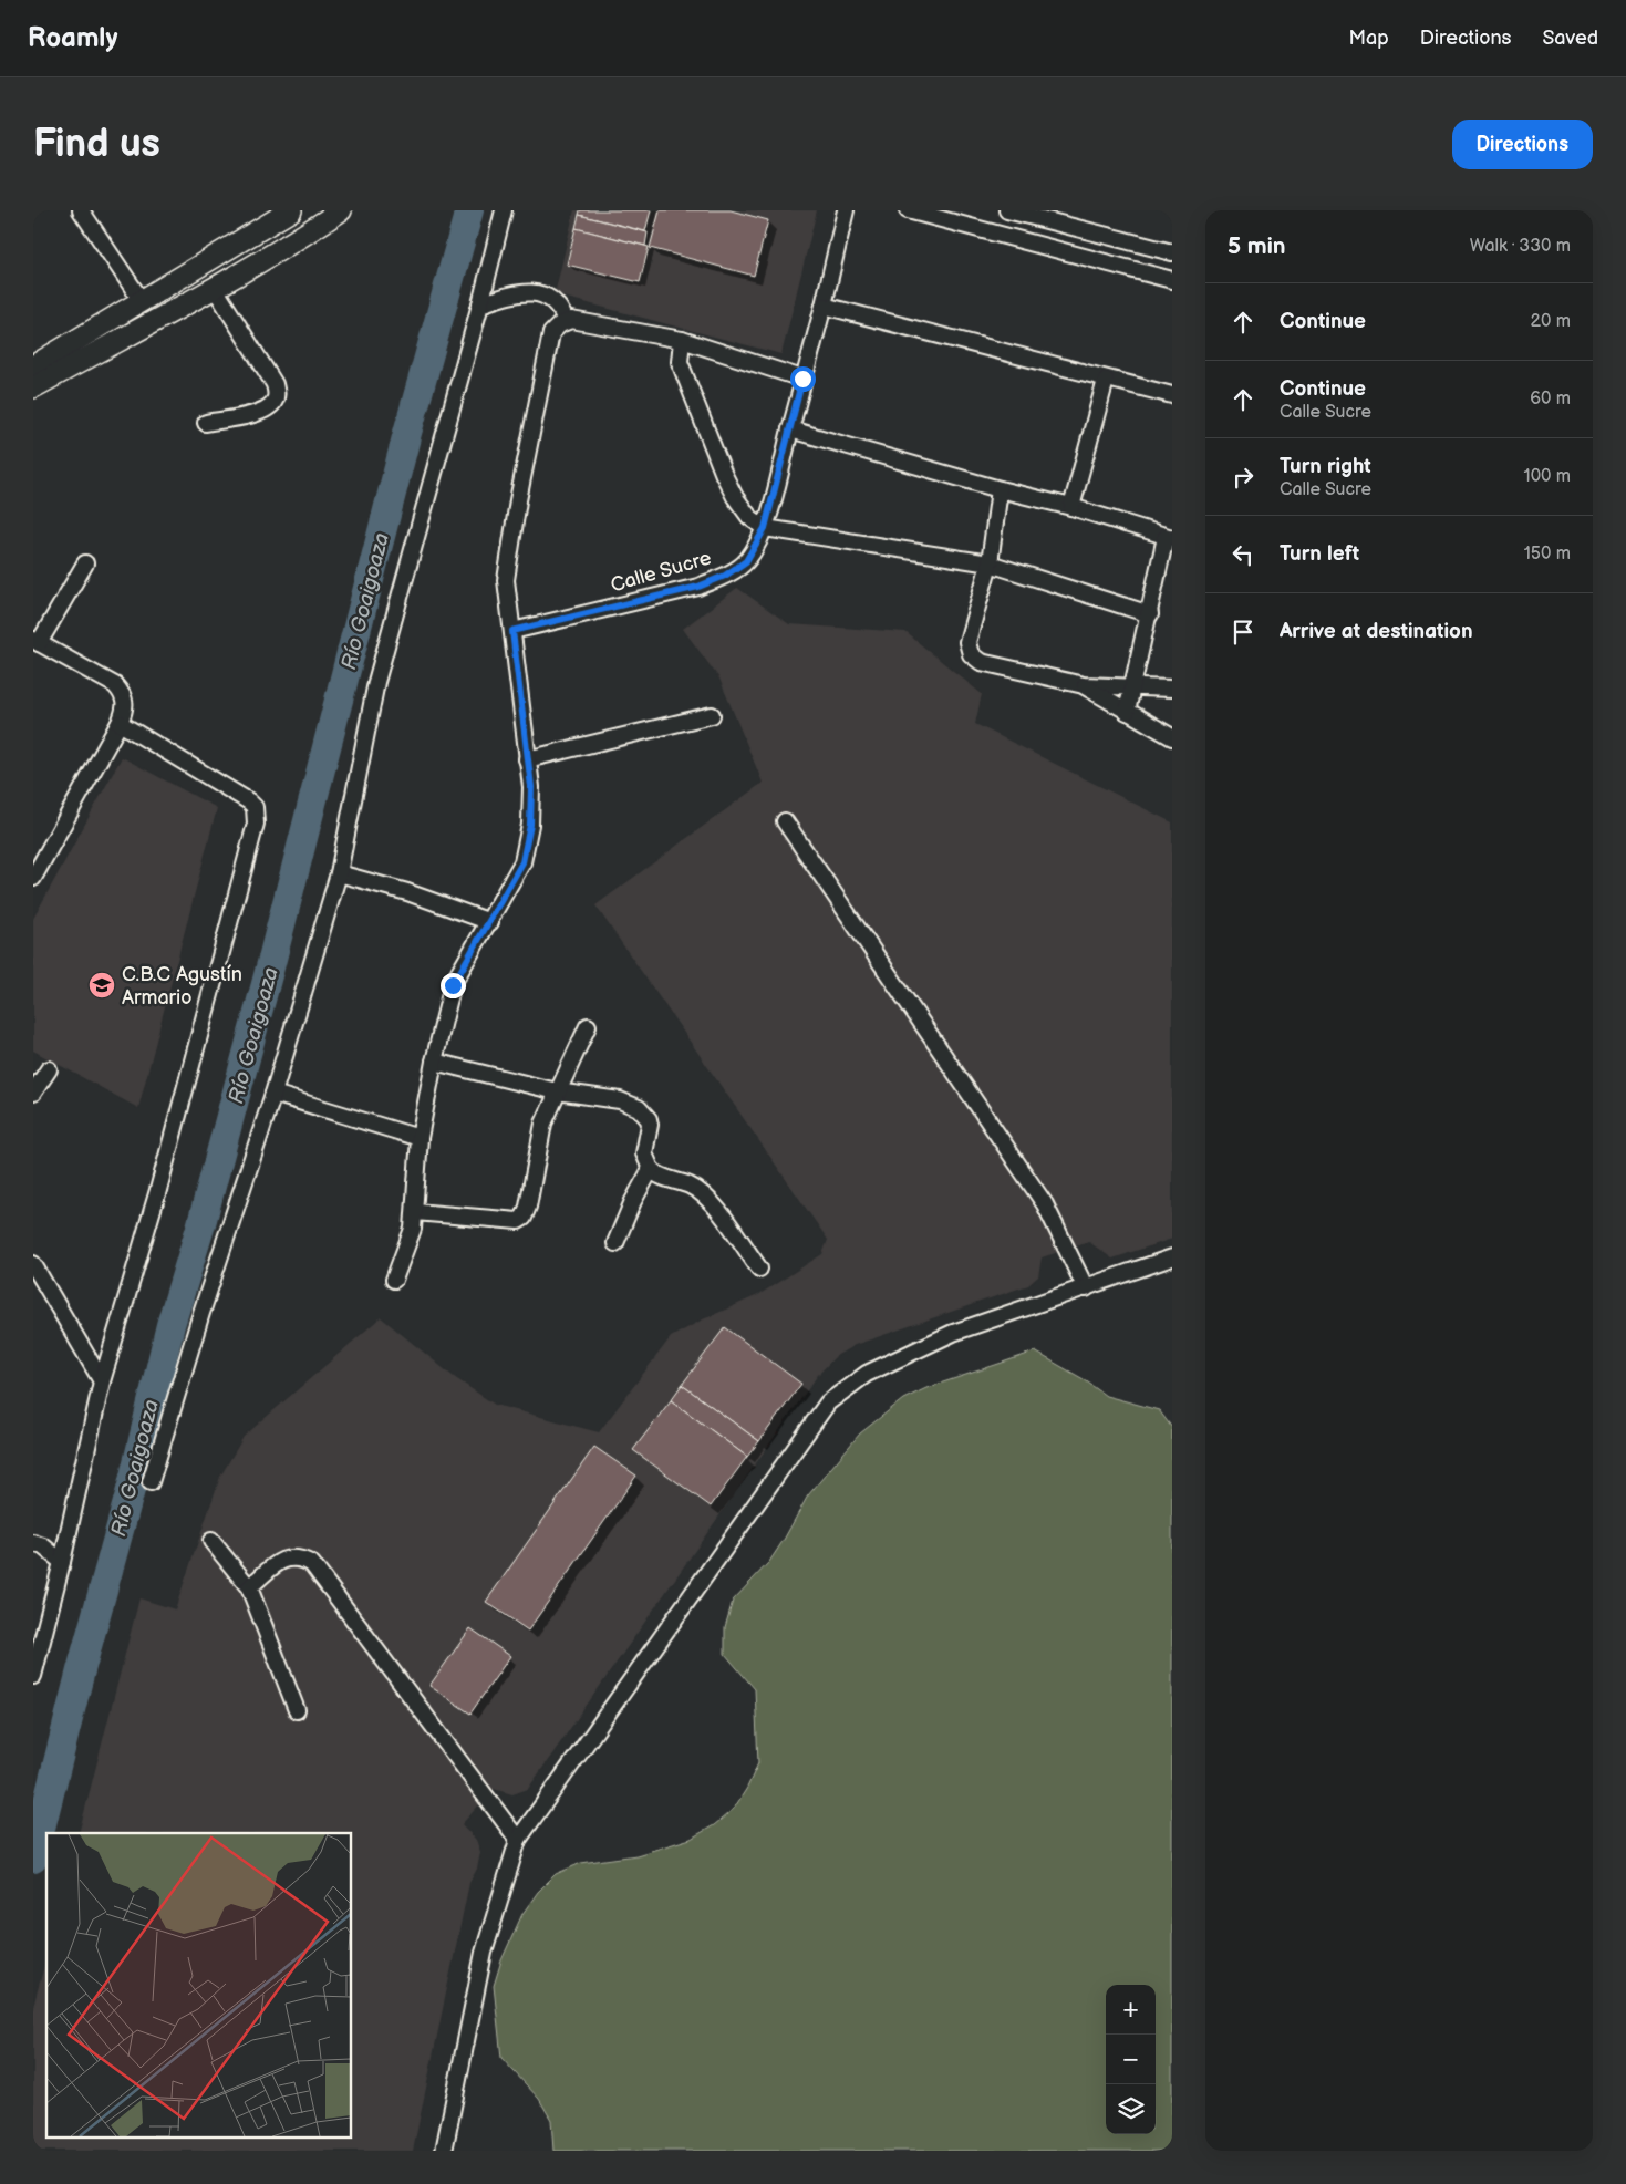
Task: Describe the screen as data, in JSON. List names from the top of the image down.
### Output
{
  "streets": {
    "street": ["Calle Sucre"]
  },
  "water": ["Río Goaigoaza"],
  "places": {
    "school or university": ["C.B.C Agustín Armario"]
  },
  "page": {
    "header": "Roamly",
    "nav": ["Map", "Directions", "Saved"],
    "buttons": "Directions",
    "title": "Find us",
    "heading": ["5 min", "Walk · 330 m"],
    "list": [
      ["Continue", "20 m"],
      ["Continue", "Calle Sucre", "60 m"],
      ["Turn right", "Calle Sucre", "100 m"],
      ["Turn left", "150 m"],
      "Arrive at destination"
    ],
    "map_buttons": ["+", "−"]
  }
}
